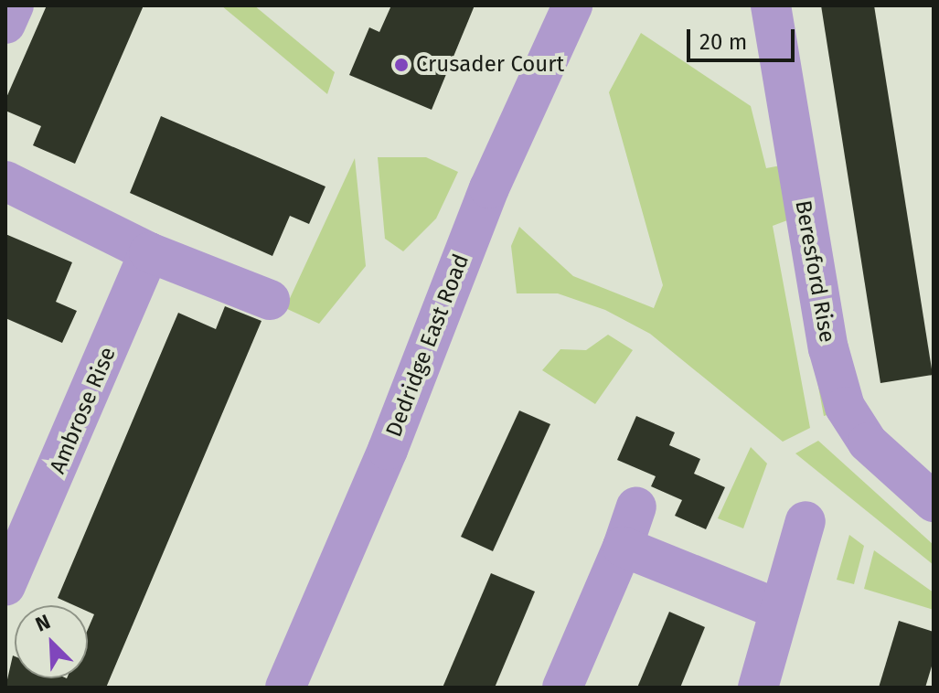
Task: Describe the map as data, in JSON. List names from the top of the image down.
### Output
{
  "streets": {
    "street": ["Beresford Rise", "Dedridge East Road", "Ambrose Rise"]
  },
  "places": ["Crusader Court"],
  "scale_bar": "20 m",
  "north": "top left"
}
